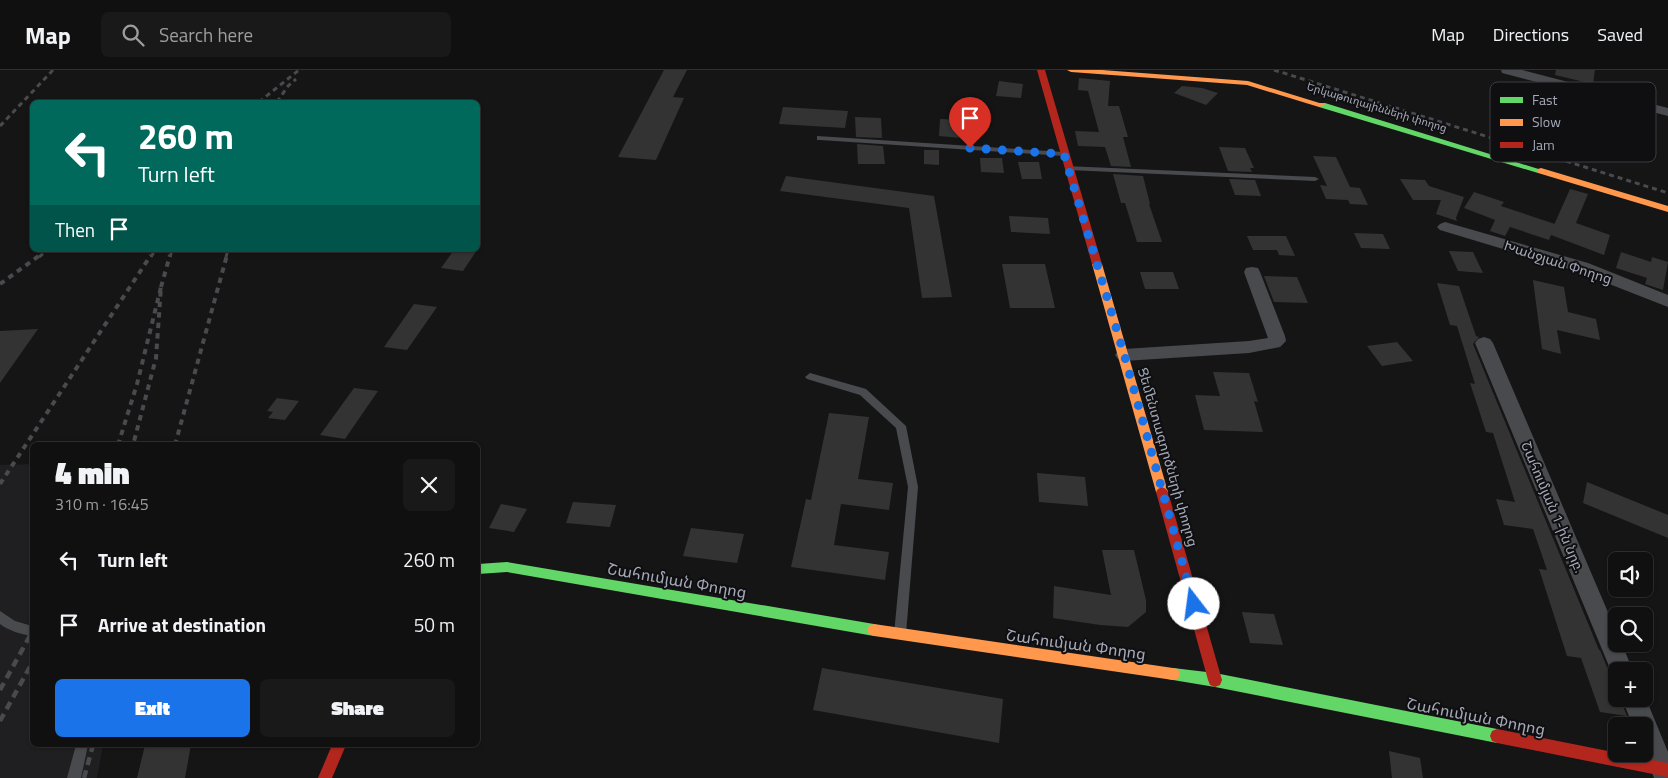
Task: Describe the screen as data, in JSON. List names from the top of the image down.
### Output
{
  "streets": {
    "street": [
      "Երկաթուղայինների փողոց",
      "Խանջյան Փողոց",
      "Ցեմենտագործների փողոց",
      "Շահումյան 1-ին նրբ.",
      "Շահումյան Փողոց"
    ]
  },
  "crossings": [
    ["Ցեմենտագործների փողոց", "Շահումյան Փողոց"]
  ],
  "legend": ["Fast", "Slow", "Jam"],
  "page": {
    "header": "Map",
    "search": "Search here",
    "nav": ["Map", "Directions", "Saved"],
    "turn": ["260 m", "Turn left"],
    "then": "Then",
    "heading": ["4 min", "310 m · 16:45"],
    "list": [
      {
        "name": "Turn left",
        "value": "260 m"
      },
      {
        "name": "Arrive at destination",
        "value": "50 m"
      }
    ],
    "map_buttons": ["+", "−"],
    "buttons": ["Exit", "Share"]
  }
}
